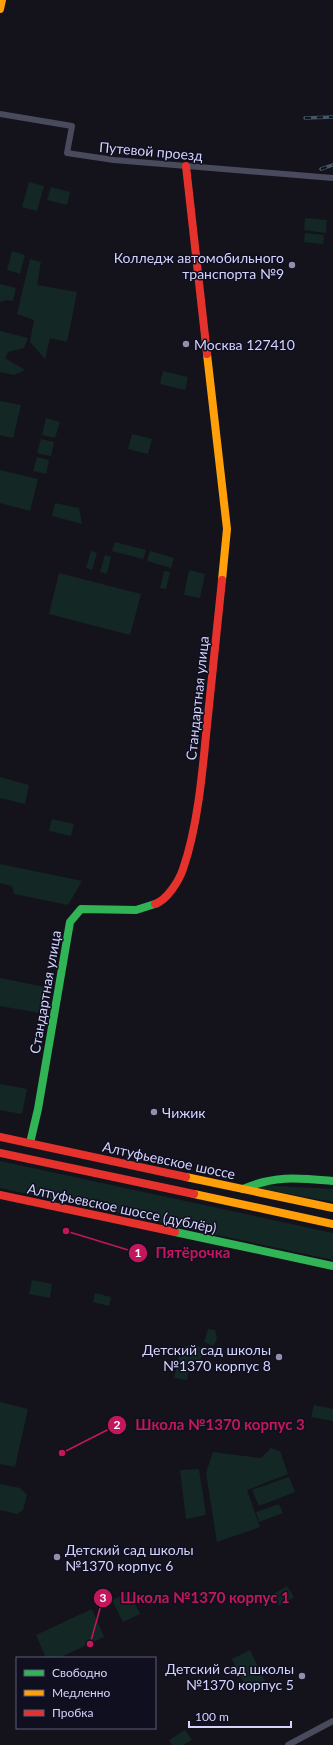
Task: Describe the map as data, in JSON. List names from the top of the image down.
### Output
{
  "streets": {
    "street": [
      "Путевой проезд",
      "Стандартная улица",
      "Алтуфьевское шоссе",
      "Алтуфьевское шоссе (дублёр)"
    ]
  },
  "crossings": [
    ["Путевой проезд", "Стандартная улица"],
    ["Стандартная улица", "Алтуфьевское шоссе"]
  ],
  "places": [
    "Колледж автомобильного транспорта №9",
    "Москва 127410",
    "Чижик",
    "Пятёрочка",
    "Детский сад школы №1370 корпус 8",
    "Школа №1370 корпус 3",
    "Детский сад школы №1370 корпус 6",
    "Школа №1370 корпус 1",
    "Детский сад школы №1370 корпус 5"
  ],
  "legend": ["Свободно", "Медленно", "Пробка"],
  "scale_bar": "100 m"
}
